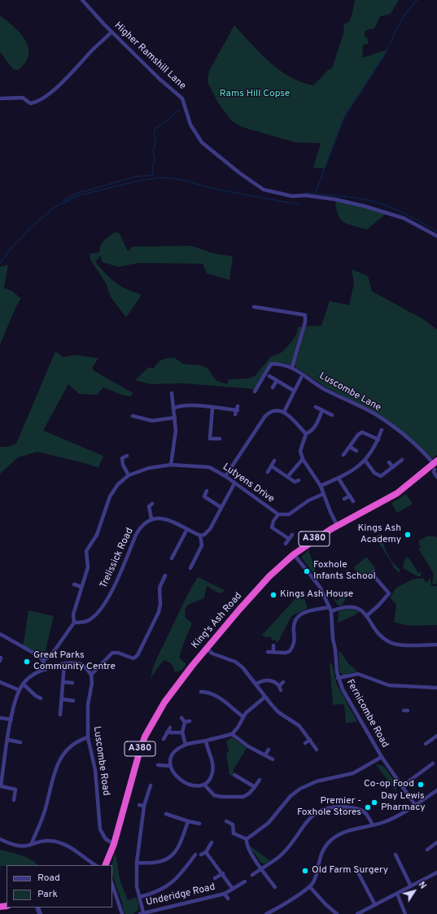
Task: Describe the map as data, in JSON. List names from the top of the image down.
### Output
{
  "streets": {
    "highway": ["A380", "King's Ash Road"],
    "street": [
      "Higher Ramshill Lane",
      "Luscombe Lane",
      "Lutyens Drive",
      "Trelissick Road",
      "Fernicombe Road",
      "Luscombe Road",
      "Underidge Road"
    ]
  },
  "crossings": [
    ["Luscombe Lane", "King's Ash Road"],
    ["Lutyens Drive", "Trelissick Road"],
    ["King's Ash Road", "Fernicombe Road"],
    ["King's Ash Road", "Luscombe Road"]
  ],
  "parks": ["Rams Hill Copse"],
  "places": [
    "Kings Ash Academy",
    "Foxhole Infants School",
    "Kings Ash House",
    "Great Parks Community Centre",
    "Co-op Food",
    "Day Lewis Pharmacy",
    "Premier - Foxhole Stores",
    "Old Farm Surgery"
  ],
  "legend": ["Road", "Park"],
  "north": "top right"
}
